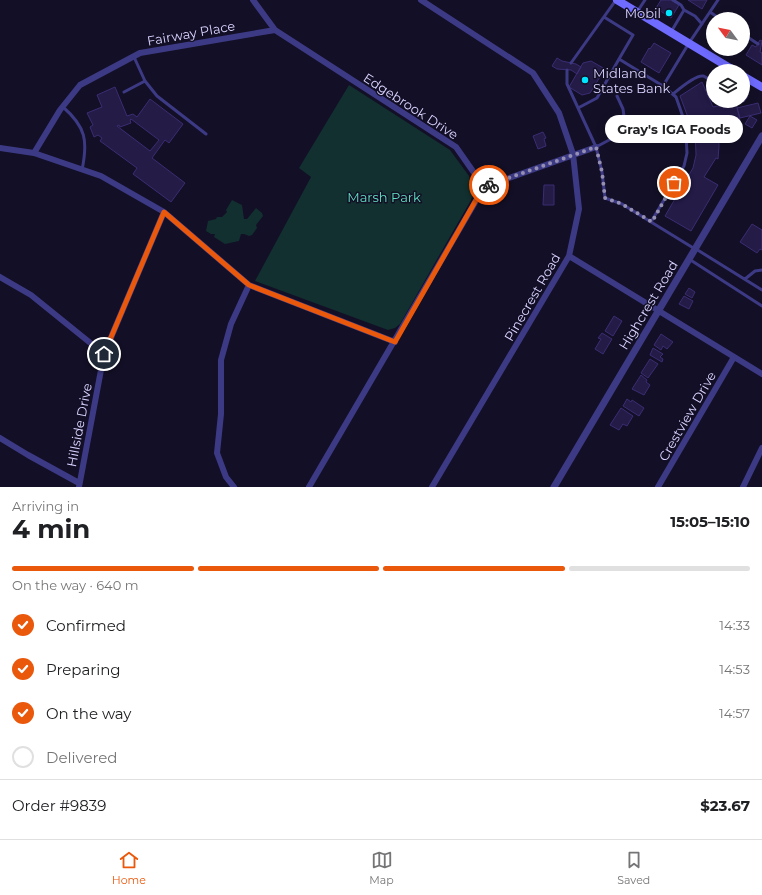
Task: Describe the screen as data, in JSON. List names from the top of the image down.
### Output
{
  "streets": {
    "street": [
      "Fairway Place",
      "Edgebrook Drive",
      "Pinecrest Road",
      "Highcrest Road",
      "Crestview Drive",
      "Hillside Drive"
    ]
  },
  "crossings": [
    ["Fairway Place", "Edgebrook Drive"]
  ],
  "parks": ["Marsh Park"],
  "places": ["Mobil", "Midland States Bank", "Gray's IGA Foods"],
  "north": "top left",
  "page": {
    "bubble": "Gray's IGA Foods",
    "heading": ["4 min", "Arriving in", "15:05–15:10"],
    "panel": ["Order #9839", "$23.67"],
    "bar": "On the way · 640 m",
    "list": [
      ["Confirmed", "14:33"],
      ["Preparing", "14:53"],
      ["On the way", "14:57"],
      "Delivered"
    ],
    "tabs": ["Home", "Map", "Saved"]
  }
}
